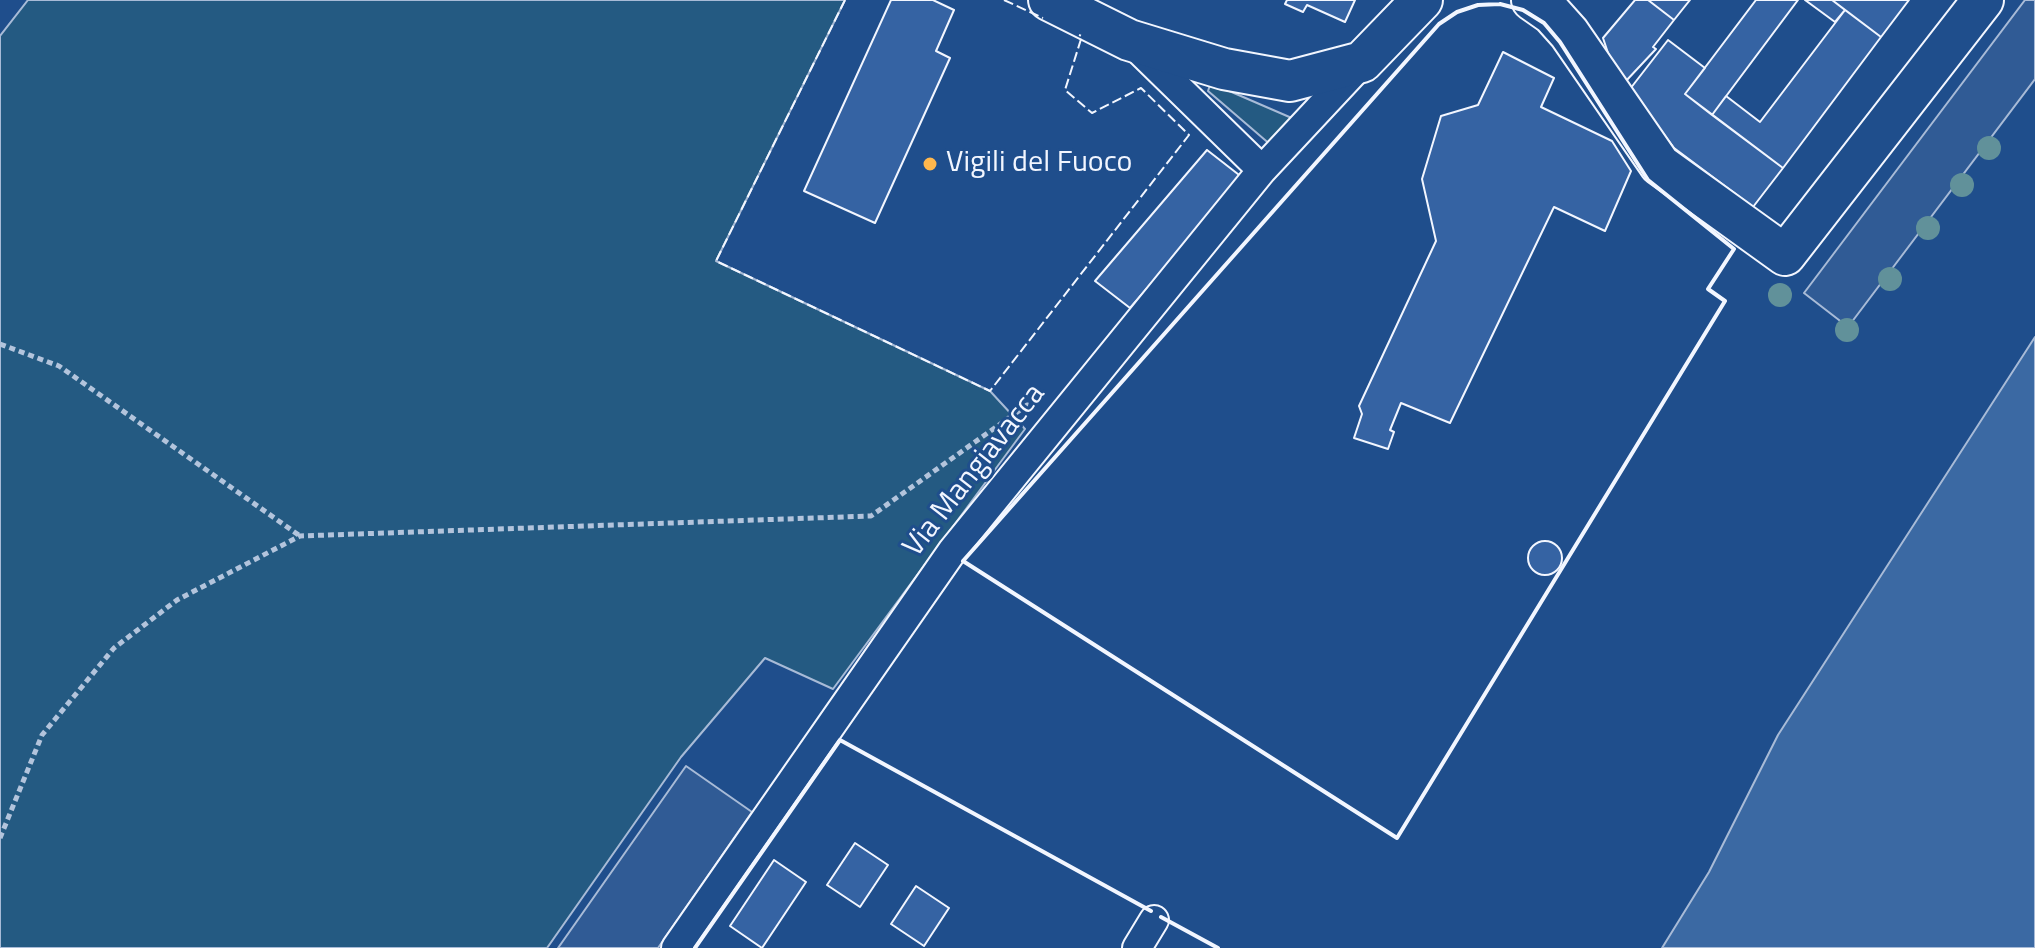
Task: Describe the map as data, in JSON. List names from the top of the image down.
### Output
{
  "streets": {
    "street": ["Via Mangiavacca"]
  },
  "places": ["Vigili del Fuoco"]
}
